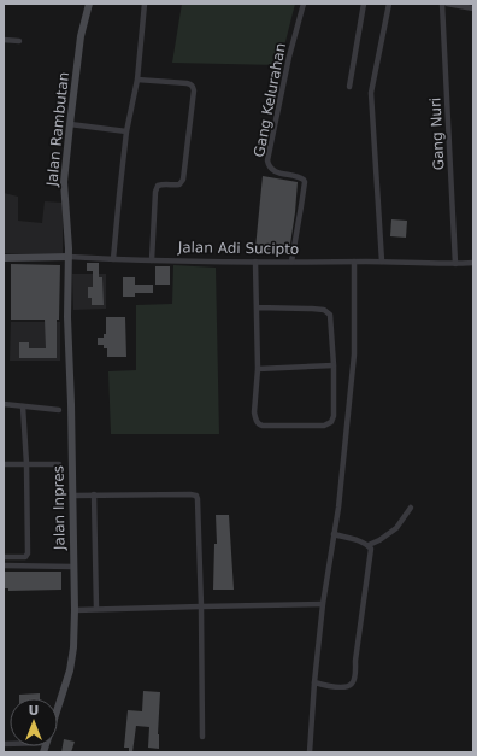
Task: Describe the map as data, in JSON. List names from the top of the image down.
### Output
{
  "streets": {
    "main road": ["Jalan Rambutan", "Jalan Adi Sucipto", "Jalan Inpres"],
    "street": ["Gang Kelurahan", "Gang Nuri"]
  },
  "crossings": [
    ["Gang Kelurahan", "Jalan Adi Sucipto"],
    ["Jalan Rambutan", "Jalan Adi Sucipto"],
    ["Jalan Rambutan", "Jalan Inpres"],
    ["Gang Nuri", "Jalan Adi Sucipto"],
    ["Jalan Adi Sucipto", "Jalan Inpres"]
  ],
  "north": "top"
}
